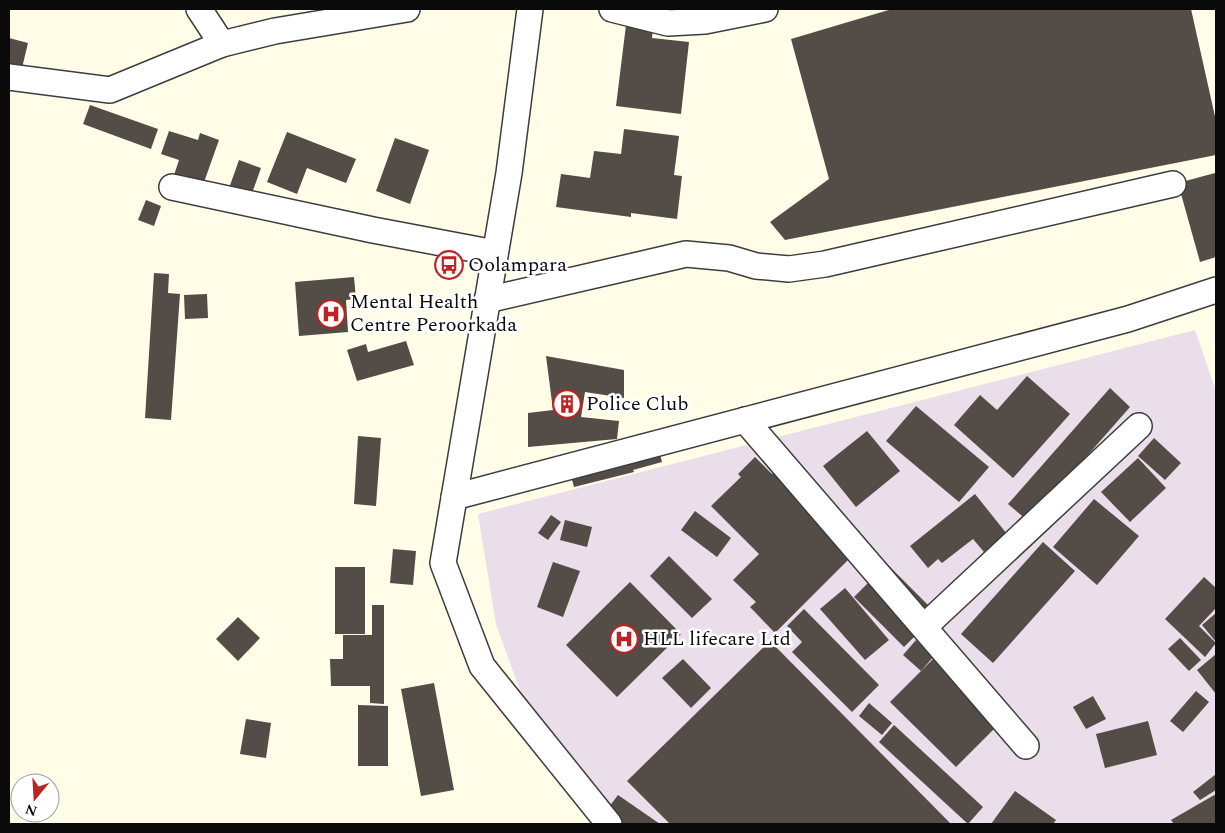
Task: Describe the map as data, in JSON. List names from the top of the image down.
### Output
{
  "places": {
    "bus stop": ["Oolampara"],
    "hospital": ["Mental Health Centre Peroorkada", "HLL lifecare Ltd"],
    "building": ["Police Club"]
  },
  "north": "bottom"
}
